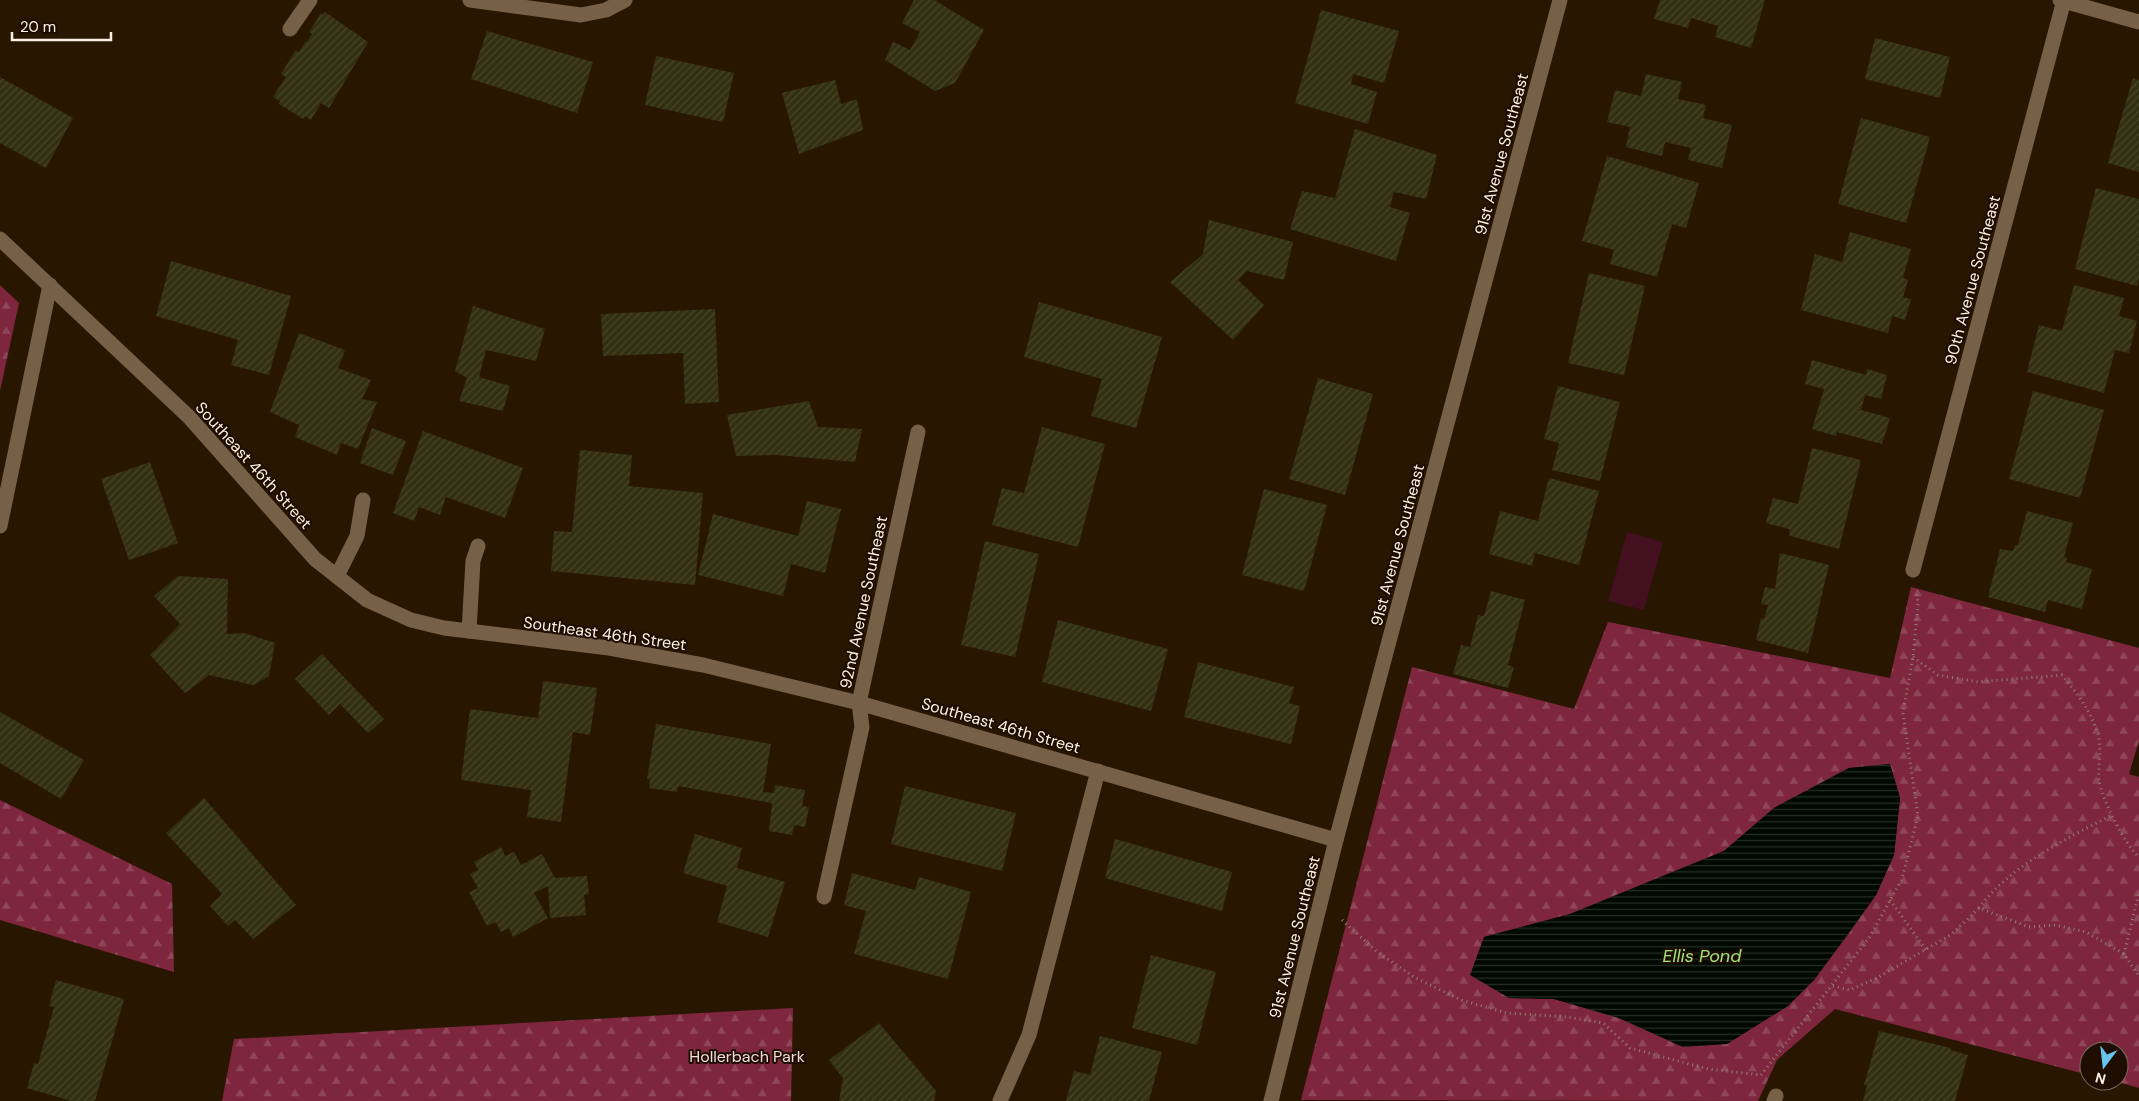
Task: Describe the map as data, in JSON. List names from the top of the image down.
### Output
{
  "streets": {
    "street": [
      "91st Avenue Southeast",
      "90th Avenue Southeast",
      "Southeast 46th Street",
      "92nd Avenue Southeast"
    ]
  },
  "crossings": [
    ["91st Avenue Southeast", "Southeast 46th Street"],
    ["Southeast 46th Street", "92nd Avenue Southeast"]
  ],
  "water": ["Ellis Pond"],
  "parks": ["Hollerbach Park"],
  "scale_bar": "20 m",
  "north": "bottom"
}
